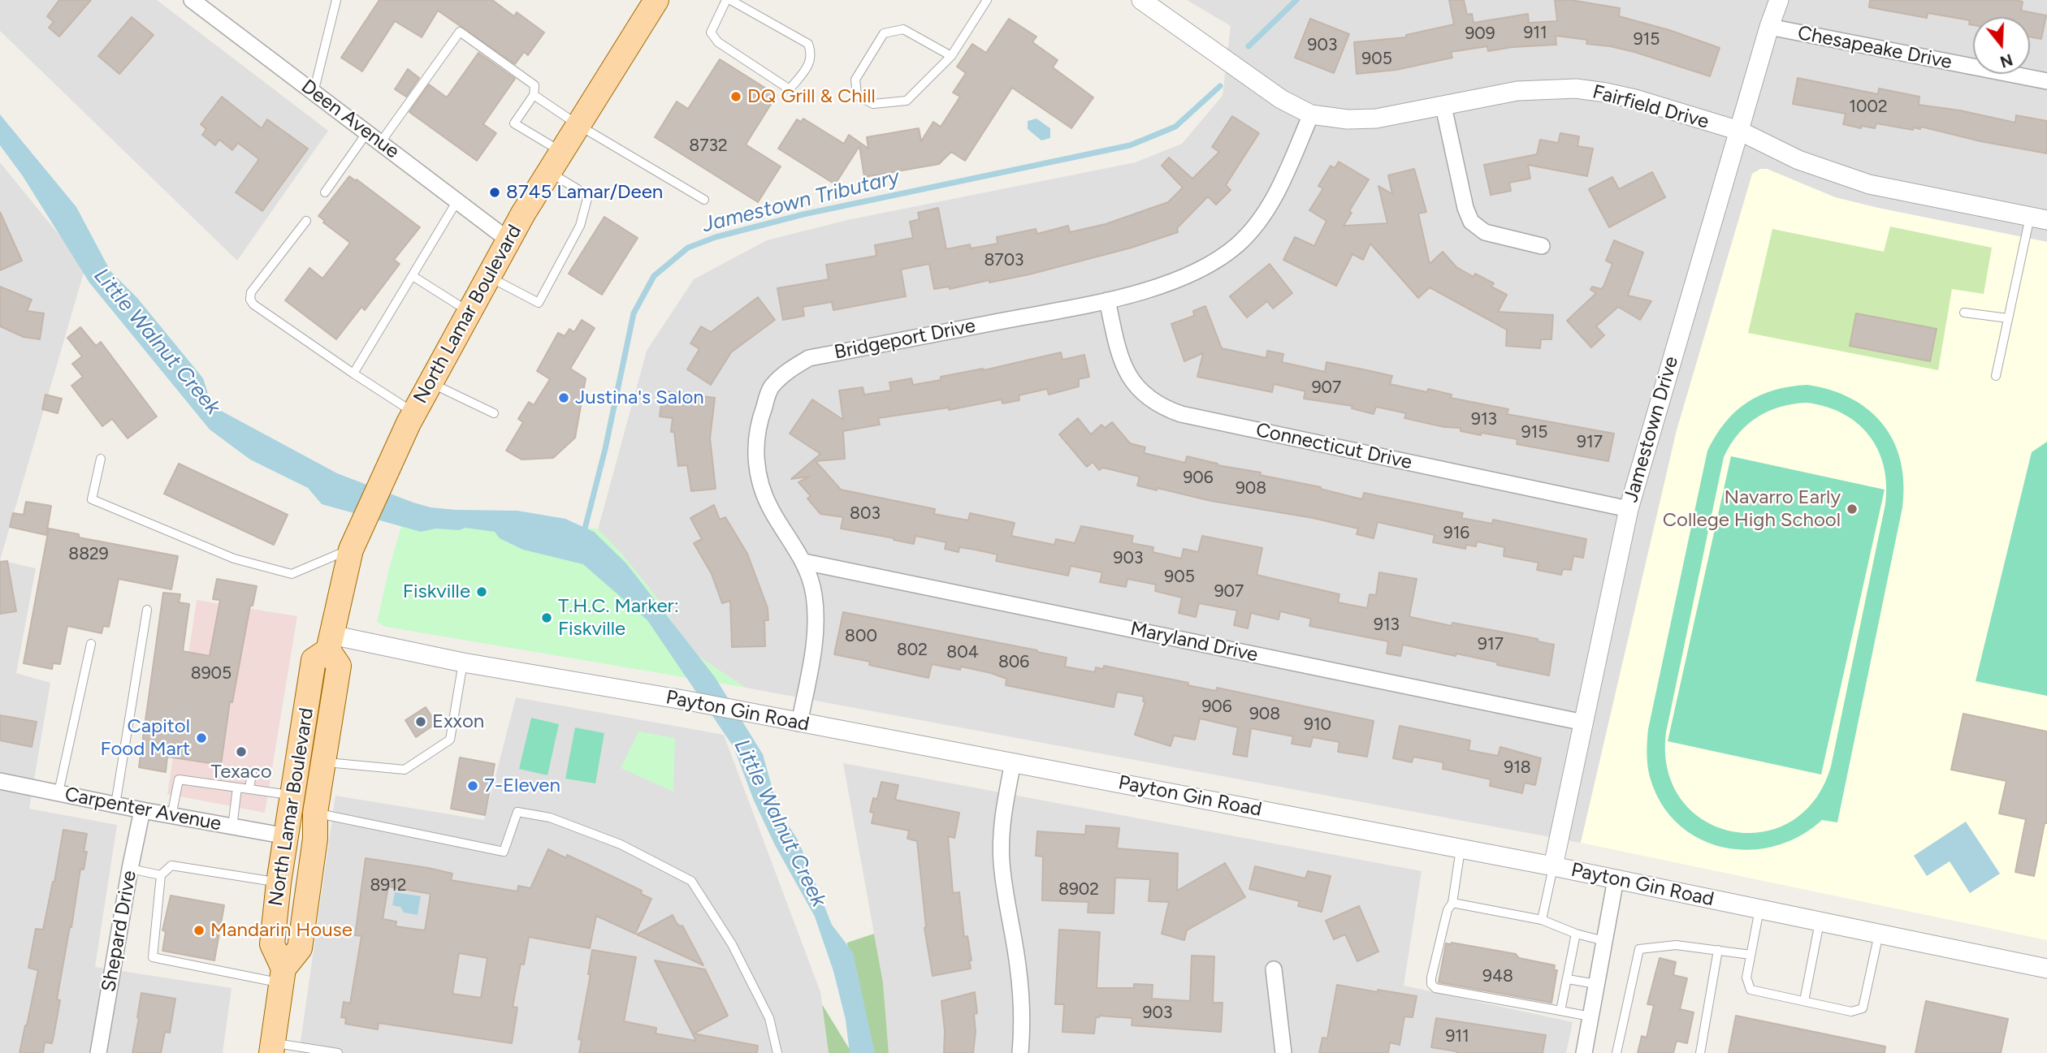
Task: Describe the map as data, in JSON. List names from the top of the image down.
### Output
{
  "streets": {
    "main road": ["North Lamar Boulevard"],
    "street": [
      "Chesapeake Drive",
      "Fairfield Drive",
      "Deen Avenue",
      "Bridgeport Drive",
      "Jamestown Drive",
      "Connecticut Drive",
      "Maryland Drive",
      "Payton Gin Road",
      "Carpenter Avenue",
      "Shepard Drive"
    ]
  },
  "crossings": [
    ["Chesapeake Drive", "Jamestown Drive"],
    ["Fairfield Drive", "Bridgeport Drive"],
    ["Fairfield Drive", "Jamestown Drive"],
    ["Deen Avenue", "North Lamar Boulevard"],
    ["North Lamar Boulevard", "Payton Gin Road"],
    ["North Lamar Boulevard", "Carpenter Avenue"],
    ["Bridgeport Drive", "Connecticut Drive"],
    ["Bridgeport Drive", "Maryland Drive"],
    ["Bridgeport Drive", "Payton Gin Road"],
    ["Jamestown Drive", "Connecticut Drive"],
    ["Jamestown Drive", "Maryland Drive"],
    ["Jamestown Drive", "Payton Gin Road"],
    ["Carpenter Avenue", "Shepard Drive"]
  ],
  "water": ["Jamestown Tributary", "Little Walnut Creek"],
  "places": [
    "DQ Grill & Chill",
    "8745 Lamar/Deen",
    "Justina's Salon",
    "Navarro Early College High School",
    "Fiskville",
    "T.H.C. Marker: Fiskville",
    "Exxon",
    "Capitol Food Mart",
    "Texaco",
    "7-Eleven",
    "Mandarin House"
  ],
  "house_numbers": [
    "911",
    "909",
    "915",
    "903",
    "905",
    "1002",
    "8732",
    "8703",
    "907",
    "913",
    "915",
    "917",
    "906",
    "908",
    "803",
    "916",
    "8829",
    "903",
    "905",
    "907",
    "913",
    "800",
    "917",
    "802",
    "804",
    "806",
    "8905",
    "906",
    "908",
    "910",
    "918",
    "8912",
    "8902",
    "948",
    "903",
    "911"
  ],
  "north": "bottom"
}
